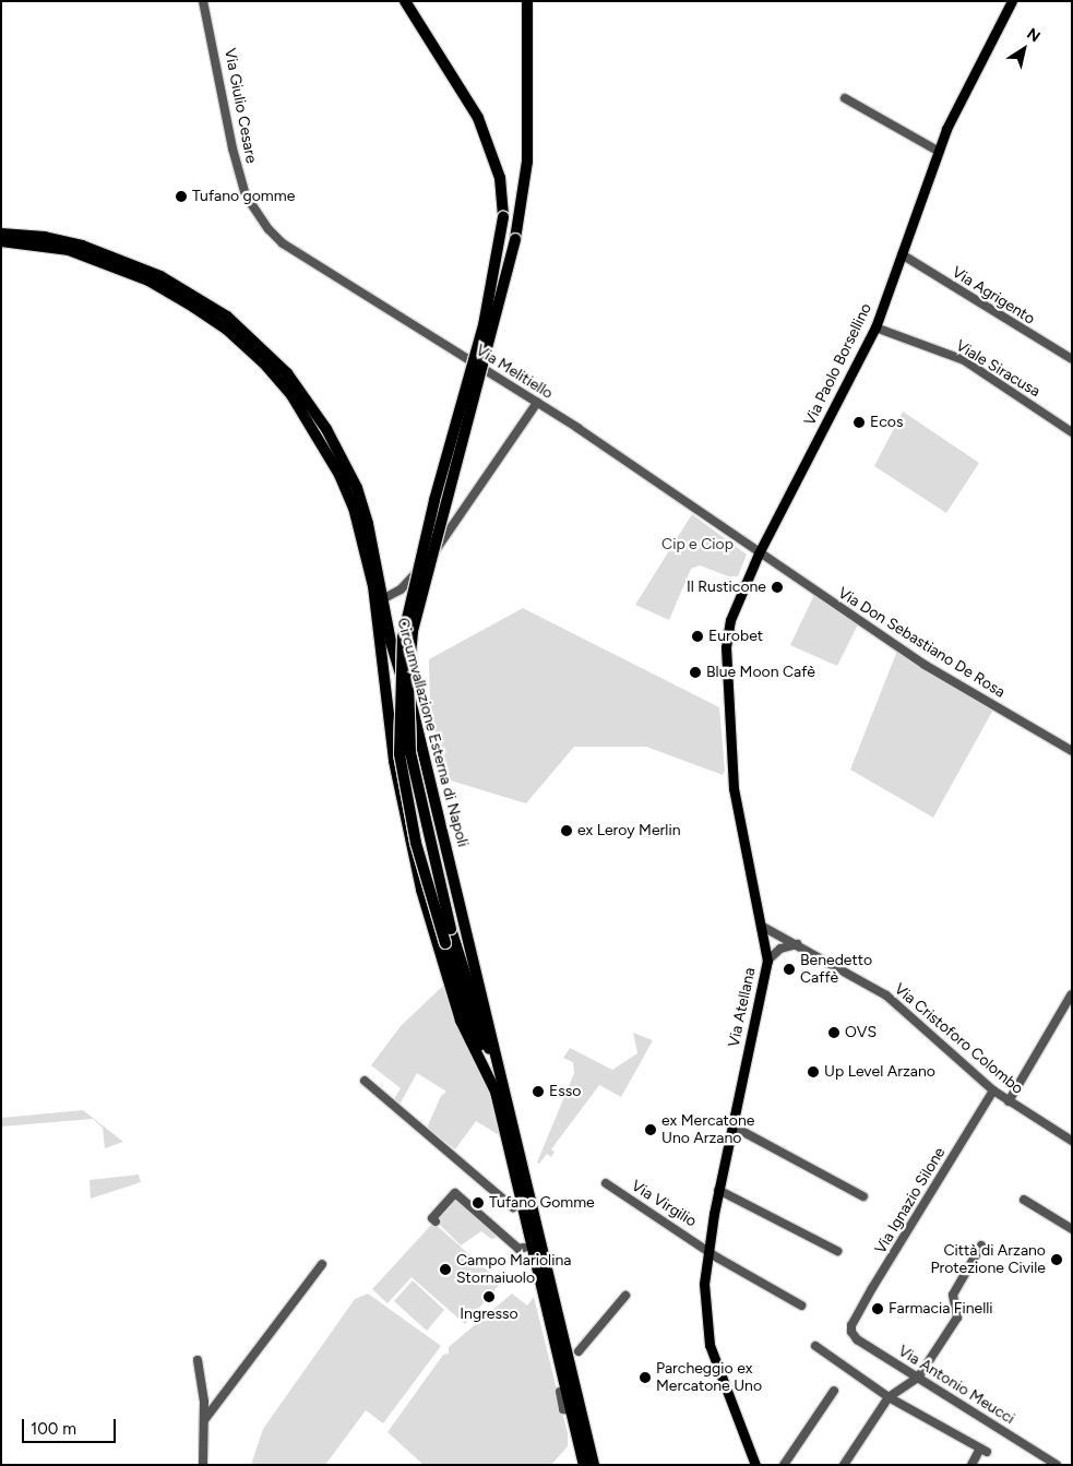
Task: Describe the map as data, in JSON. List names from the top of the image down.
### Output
{
  "streets": {
    "highway": ["Circumvallazione Esterna di Napoli"],
    "main road": ["Via Paolo Borsellino", "Via Atellana"],
    "street": [
      "Via Giulio Cesare",
      "Via Agrigento",
      "Viale Siracusa",
      "Via Melitiello",
      "Via Don Sebastiano De Rosa",
      "Via Cristoforo Colombo",
      "Via Ignazio Silone",
      "Via Virgilio",
      "Via Antonio Meucci"
    ]
  },
  "crossings": [
    ["Via Giulio Cesare", "Via Melitiello"],
    ["Via Agrigento", "Via Paolo Borsellino"],
    ["Via Paolo Borsellino", "Viale Siracusa"],
    ["Via Paolo Borsellino", "Via Melitiello"],
    ["Via Paolo Borsellino", "Via Don Sebastiano De Rosa"],
    ["Via Paolo Borsellino", "Via Atellana"],
    ["Via Melitiello", "Via Don Sebastiano De Rosa"],
    ["Via Melitiello", "Via Atellana"],
    ["Via Don Sebastiano De Rosa", "Via Atellana"],
    ["Via Atellana", "Via Cristoforo Colombo"],
    ["Via Atellana", "Via Virgilio"],
    ["Via Cristoforo Colombo", "Via Ignazio Silone"],
    ["Via Ignazio Silone", "Via Antonio Meucci"]
  ],
  "parks": ["Cip e Ciop"],
  "places": [
    "Tufano gomme",
    "Ecos",
    "Il Rusticone",
    "Eurobet",
    "Blue Moon Cafè",
    "ex Leroy Merlin",
    "Benedetto Caffè",
    "OVS",
    "Up Level Arzano",
    "Esso",
    "ex Mercatone Uno Arzano",
    "Tufano Gomme",
    "Città di Arzano Protezione Civile",
    "Campo Mariolina Stornaiuolo",
    "Ingresso",
    "Farmacia Finelli",
    "Parcheggio ex Mercatone Uno"
  ],
  "scale_bar": "100 m",
  "north": "top right"
}
